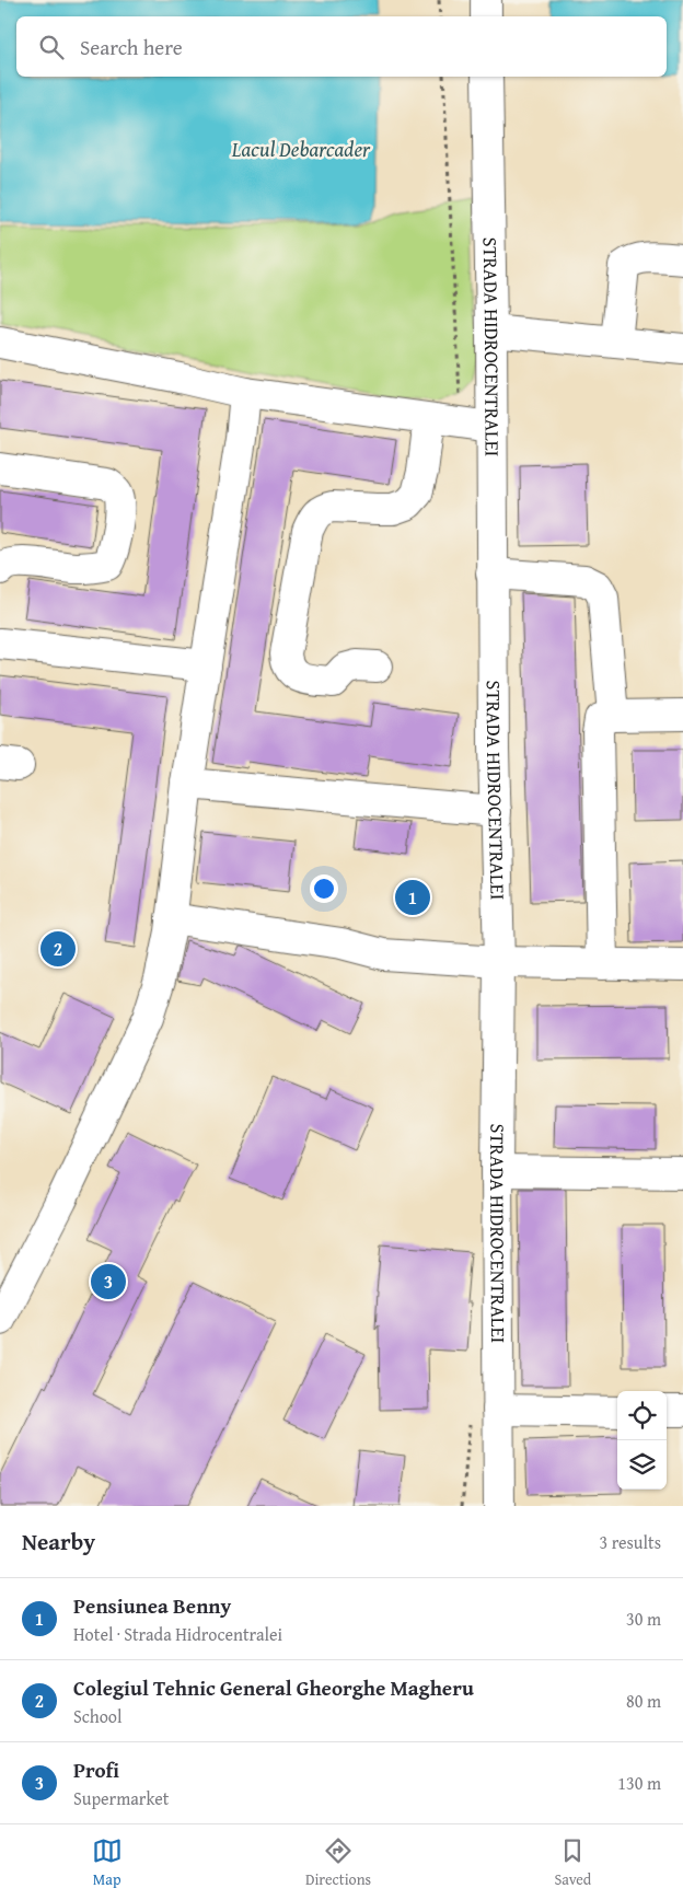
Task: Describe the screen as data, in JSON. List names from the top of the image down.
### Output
{
  "streets": {
    "street": ["STRADA HIDROCENTRALEI"]
  },
  "water": ["Lacul Debarcader"],
  "page": {
    "search": "Search here",
    "pins": ["1", "2", "3"],
    "heading": ["Nearby", "3 results"],
    "list": [
      {
        "mark": "1",
        "name": "Pensiunea Benny",
        "note": "Hotel · Strada Hidrocentralei",
        "value": "30 m"
      },
      {
        "mark": "2",
        "name": "Colegiul Tehnic General Gheorghe Magheru",
        "note": "School",
        "value": "80 m"
      },
      {
        "mark": "3",
        "name": "Profi",
        "note": "Supermarket",
        "value": "130 m"
      }
    ],
    "nav": ["Map", "Directions", "Saved"]
  }
}
